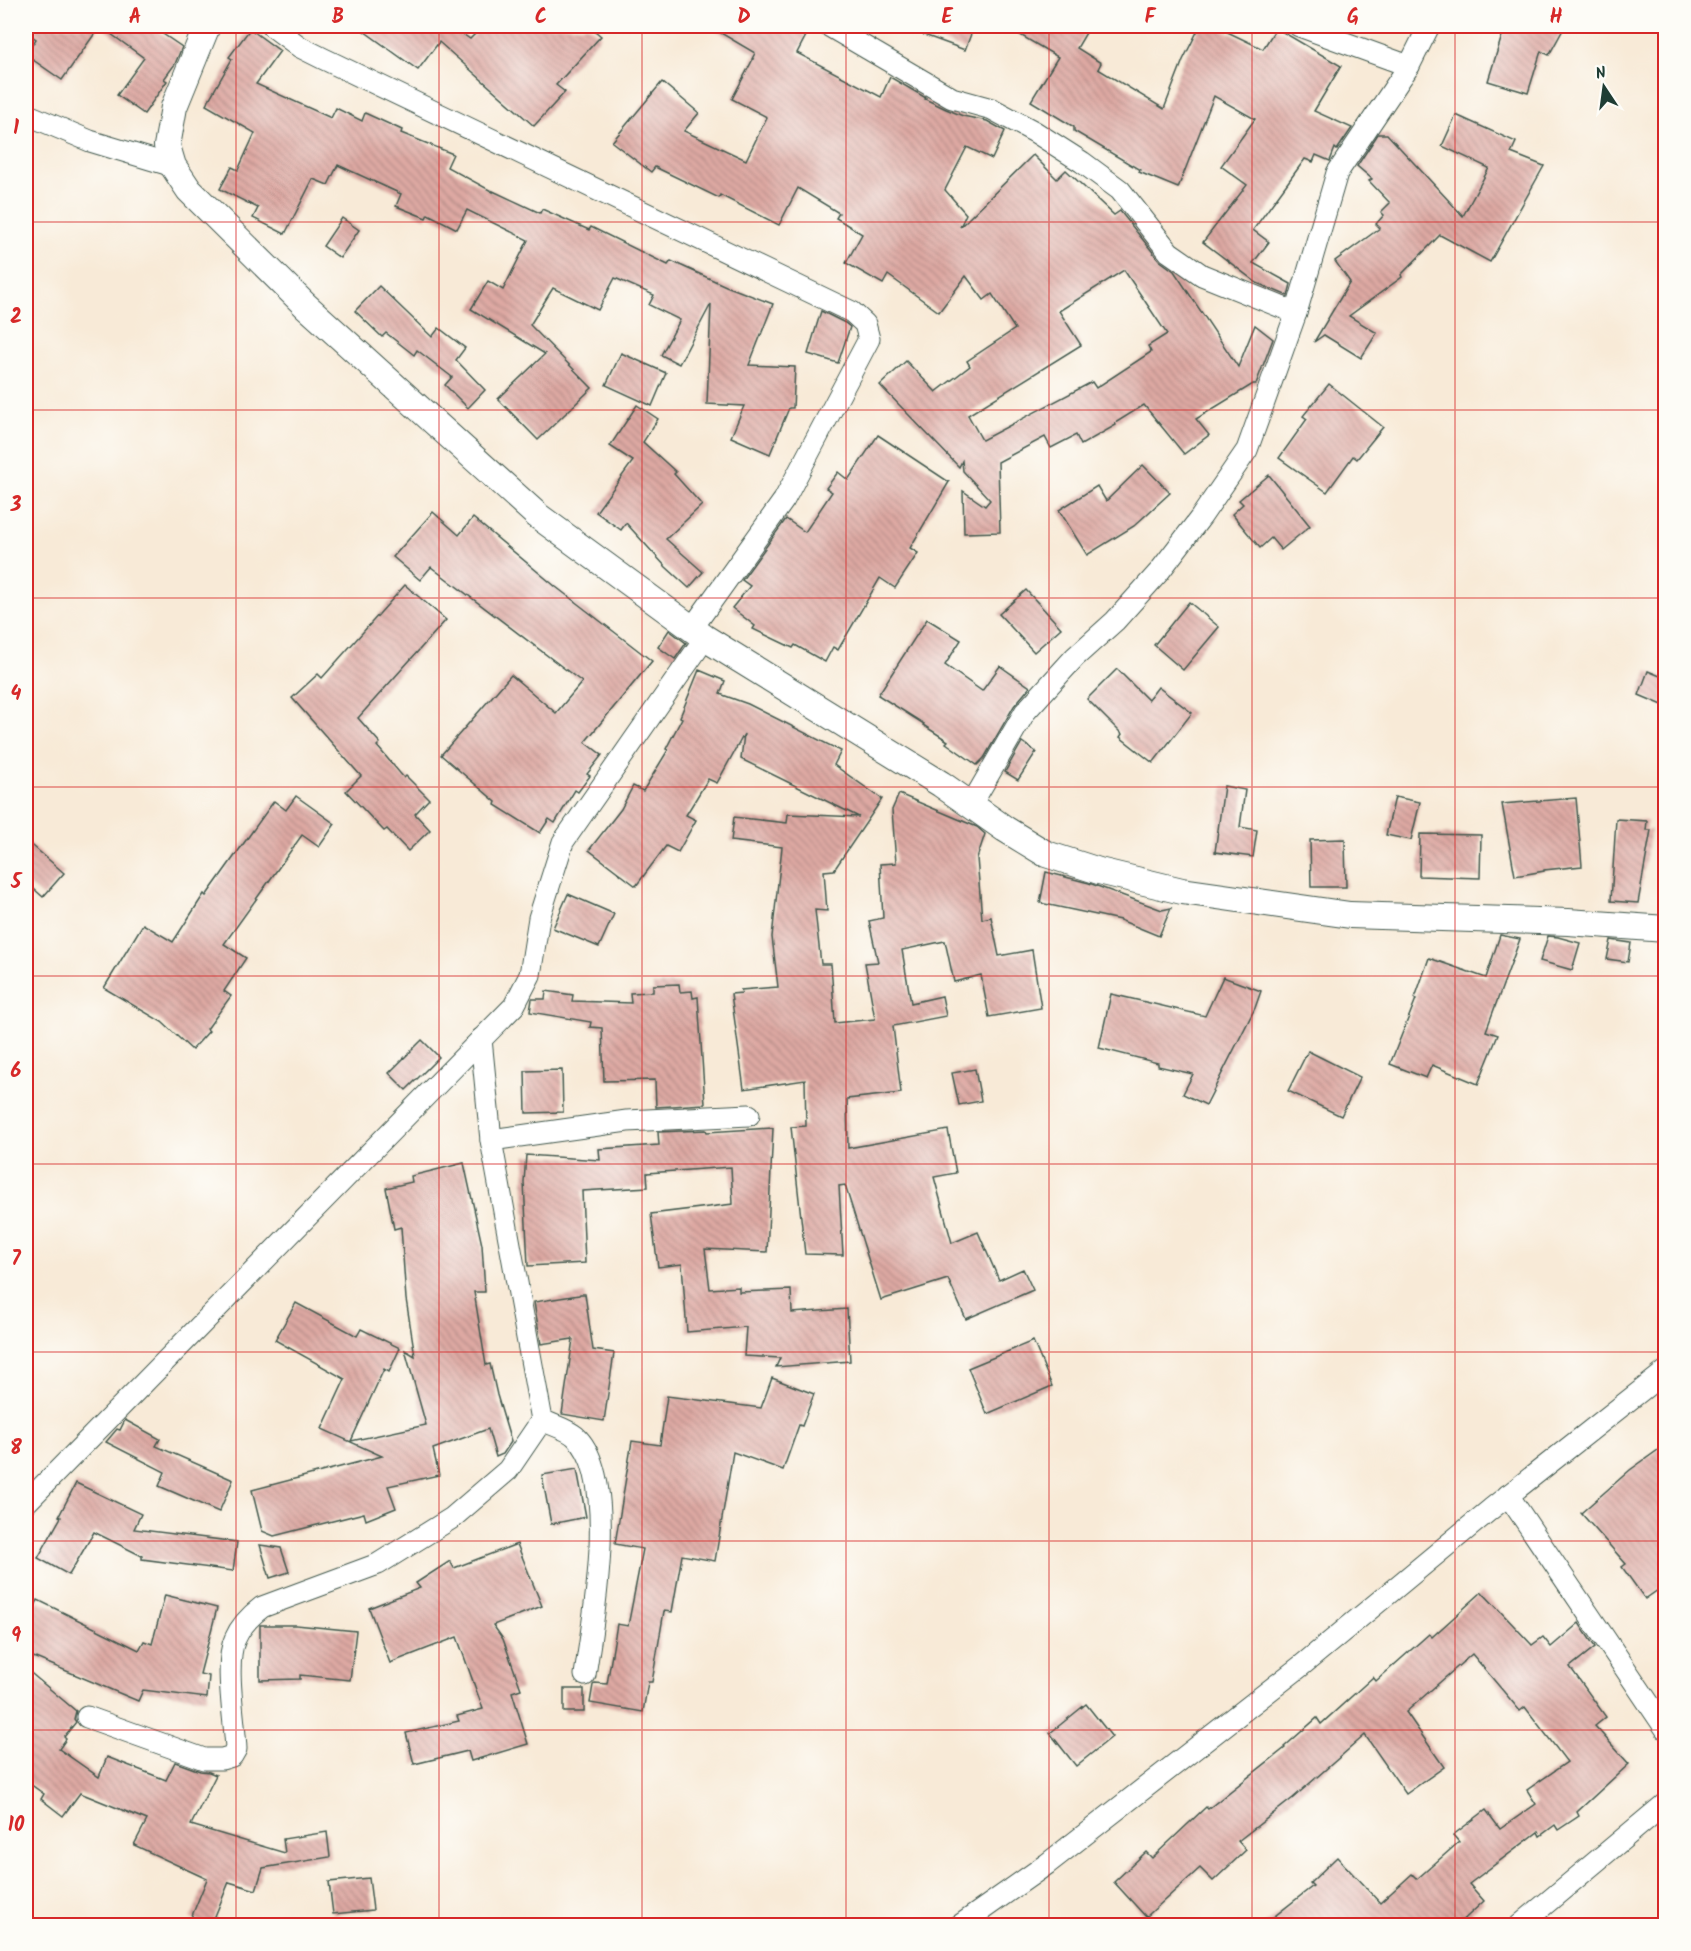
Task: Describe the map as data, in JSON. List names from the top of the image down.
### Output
{
  "north": "top",
  "grid": {
    "columns": [
      "A",
      "B",
      "C",
      "D",
      "E",
      "F",
      "G",
      "H"
    ],
    "rows": [
      "1",
      "2",
      "3",
      "4",
      "5",
      "6",
      "7",
      "8",
      "9",
      "10"
    ]
  }
}
